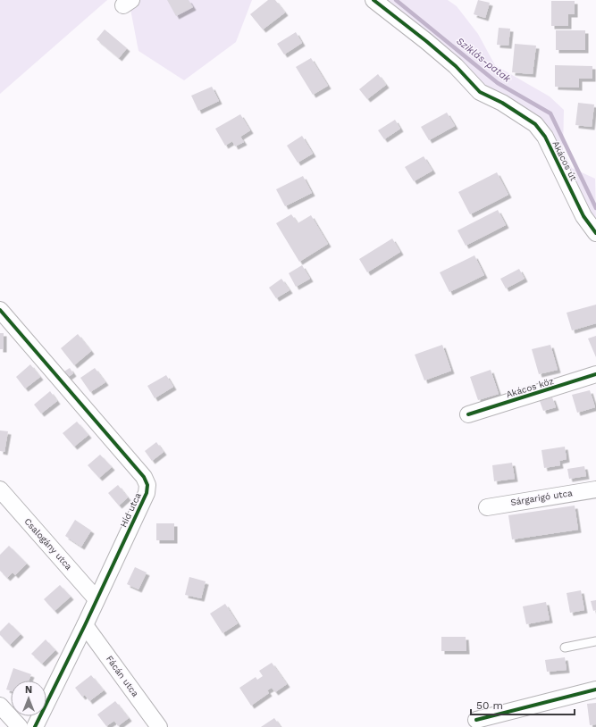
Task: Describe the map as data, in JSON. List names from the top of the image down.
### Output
{
  "streets": {
    "street": [
      "Akácos út",
      "Akácos köz",
      "Sárgarigó utca",
      "Híd utca",
      "Csalogány utca",
      "Fácán utca"
    ]
  },
  "crossings": [
    ["Híd utca", "Csalogány utca"],
    ["Híd utca", "Fácán utca"]
  ],
  "water": ["Sziklás-patak"],
  "scale_bar": "50 m",
  "north": "top"
}
